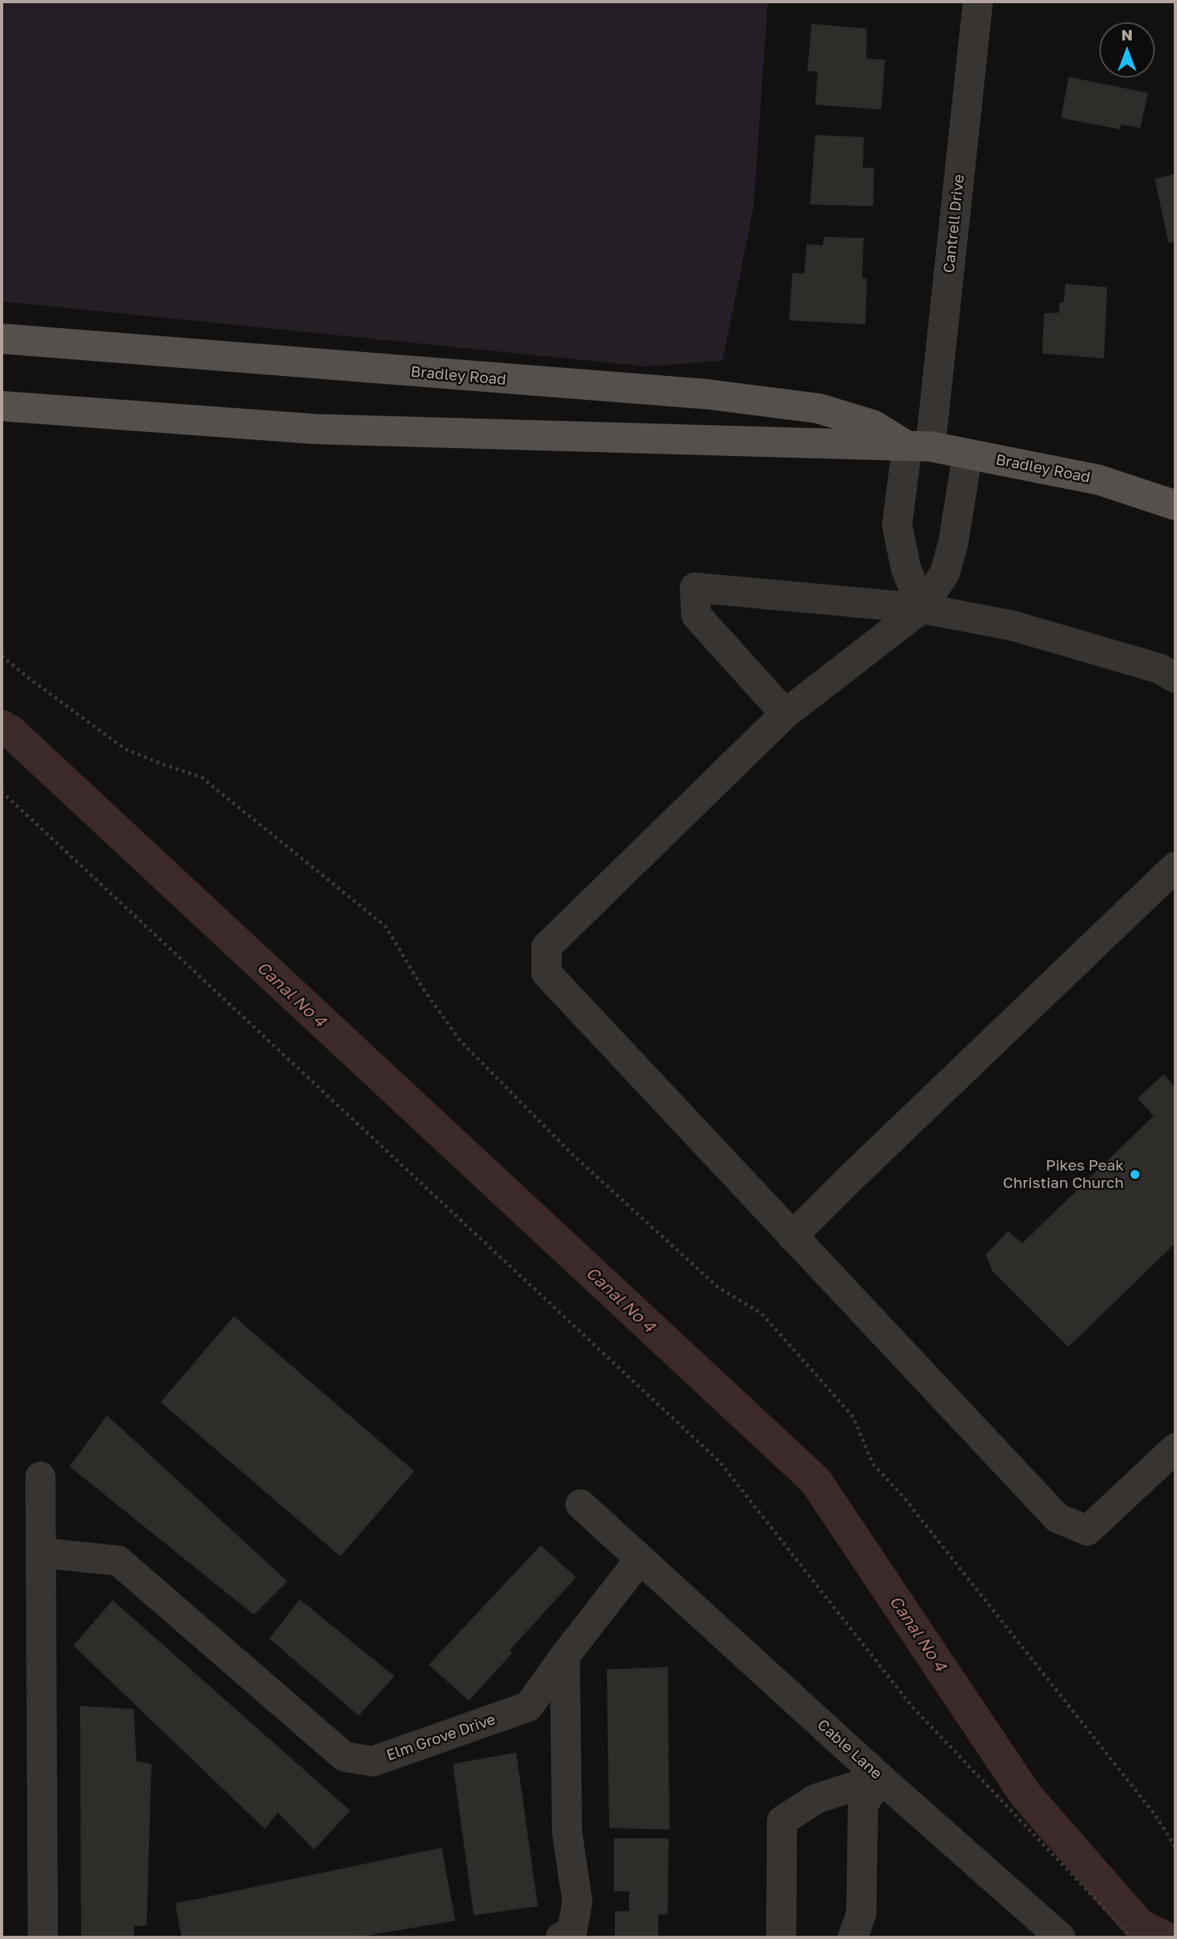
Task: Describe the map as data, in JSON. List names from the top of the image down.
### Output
{
  "streets": {
    "main road": ["Bradley Road"],
    "street": ["Cantrell Drive", "Elm Grove Drive", "Cable Lane"]
  },
  "crossings": [
    ["Cantrell Drive", "Bradley Road"]
  ],
  "water": ["Canal No 4"],
  "places": ["Pikes Peak Christian Church"],
  "north": "top"
}
